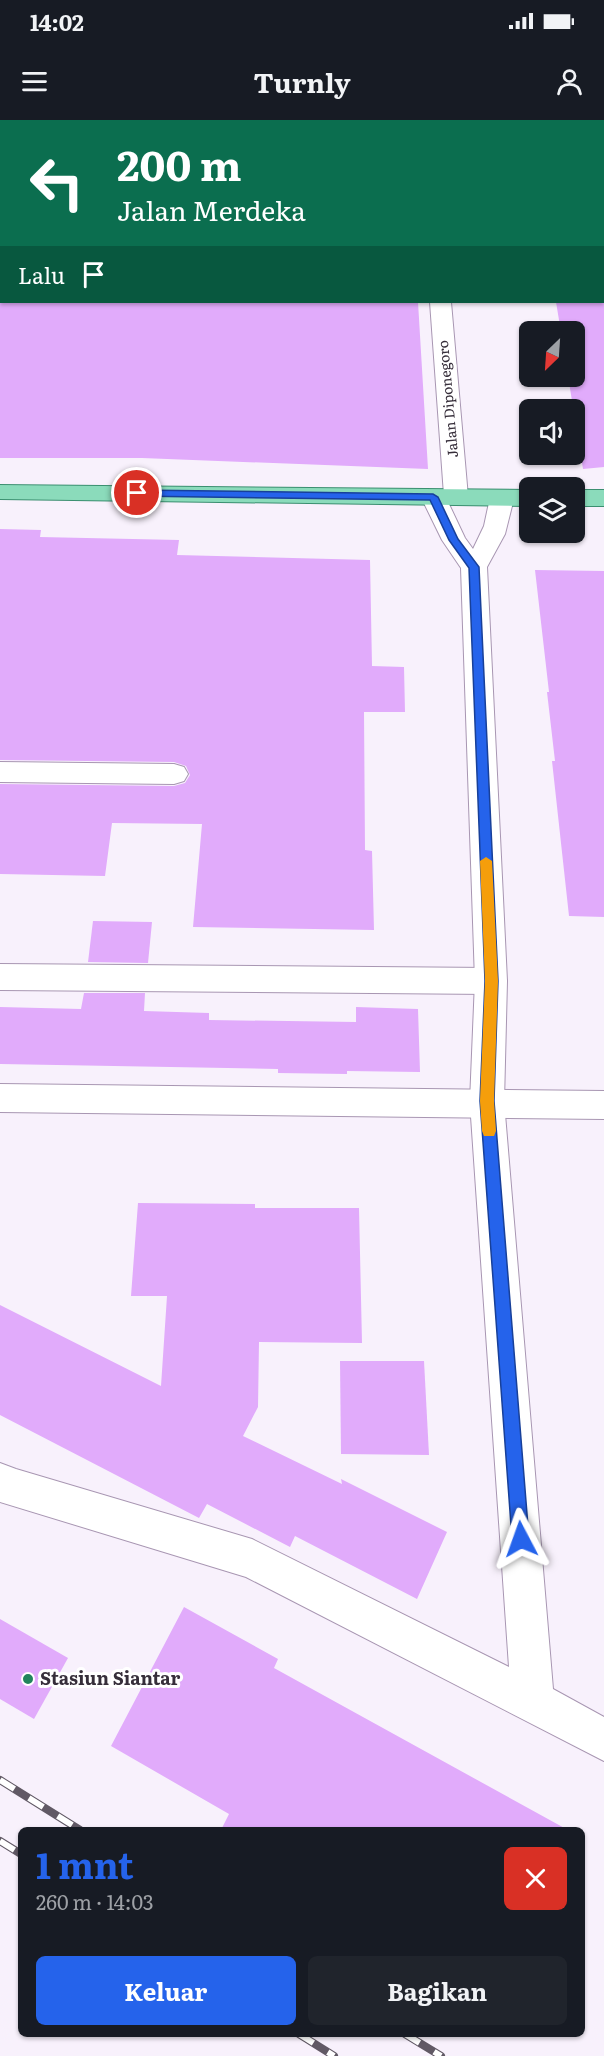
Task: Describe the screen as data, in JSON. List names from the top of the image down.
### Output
{
  "streets": {
    "street": ["Jalan Diponegoro"]
  },
  "places": ["Stasiun Siantar"],
  "north": "bottom left",
  "page": {
    "status": "14:02",
    "header": "Turnly",
    "turn": ["200 m", "Jalan Merdeka"],
    "then": "Lalu",
    "heading": ["1 mnt", "260 m · 14:03"],
    "buttons": ["Keluar", "Bagikan"]
  }
}
